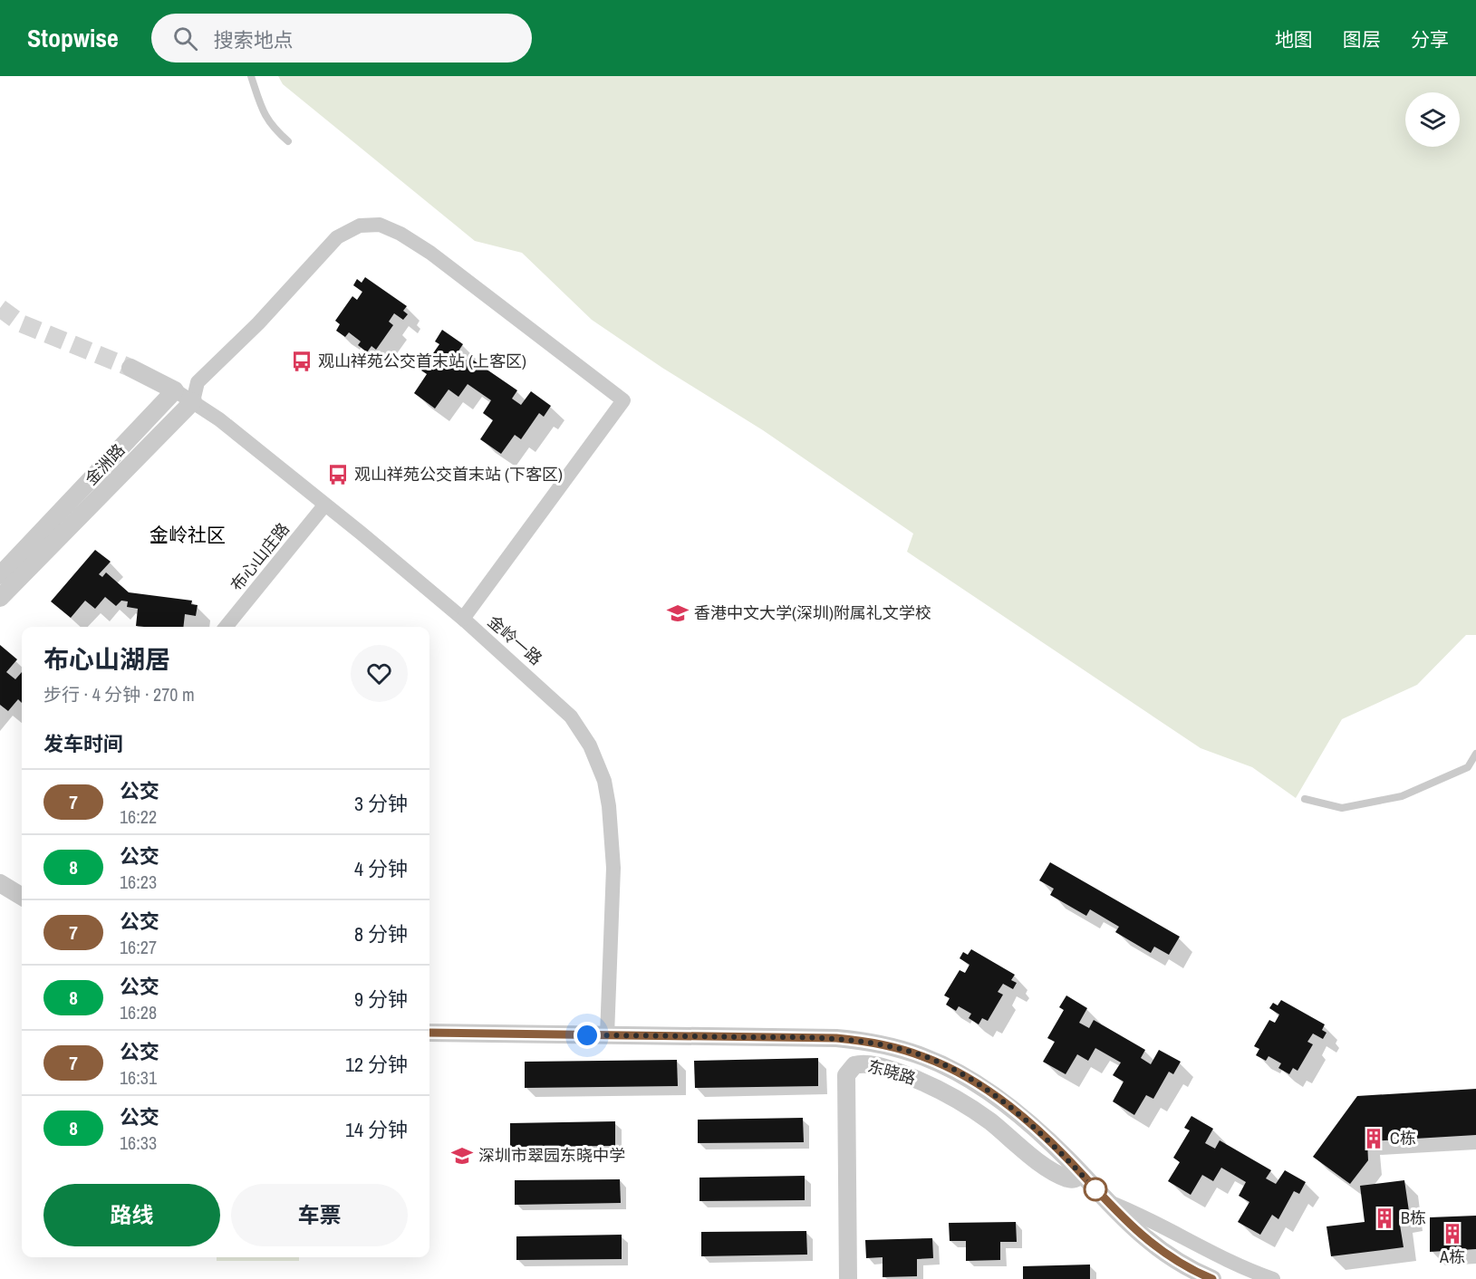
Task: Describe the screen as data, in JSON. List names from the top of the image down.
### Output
{
  "streets": {
    "street": [
      "金洲路",
      "布心山庄路",
      "金岭一路",
      "东晓路"
    ]
  },
  "crossings": [
    ["金洲路", "金岭一路"],
    ["布心山庄路", "金岭一路"]
  ],
  "districts": ["金岭社区"],
  "places": {
    "bus stop": ["观山祥苑公交首末站 (上客区)", "观山祥苑公交首末站 (下客区)"],
    "school or university": ["香港中文大学(深圳)附属礼文学校", "深圳市翠园东晓中学"],
    "building": ["C栋", "B栋", "A栋"]
  },
  "lines": ["bus line 7"],
  "page": {
    "header": "Stopwise",
    "search": "搜索地点",
    "nav": ["地图", "图层", "分享"],
    "heading": [
      ["布心山湖居", "步行 · 4 分钟 · 270 m"],
      "发车时间"
    ],
    "list": [
      {
        "mark": "7",
        "name": "公交",
        "note": "16:22",
        "value": "3 分钟"
      },
      {
        "mark": "8",
        "name": "公交",
        "note": "16:23",
        "value": "4 分钟"
      },
      {
        "mark": "7",
        "name": "公交",
        "note": "16:27",
        "value": "8 分钟"
      },
      {
        "mark": "8",
        "name": "公交",
        "note": "16:28",
        "value": "9 分钟"
      },
      {
        "mark": "7",
        "name": "公交",
        "note": "16:31",
        "value": "12 分钟"
      },
      {
        "mark": "8",
        "name": "公交",
        "note": "16:33",
        "value": "14 分钟"
      }
    ],
    "buttons": ["路线", "车票"]
  }
}
